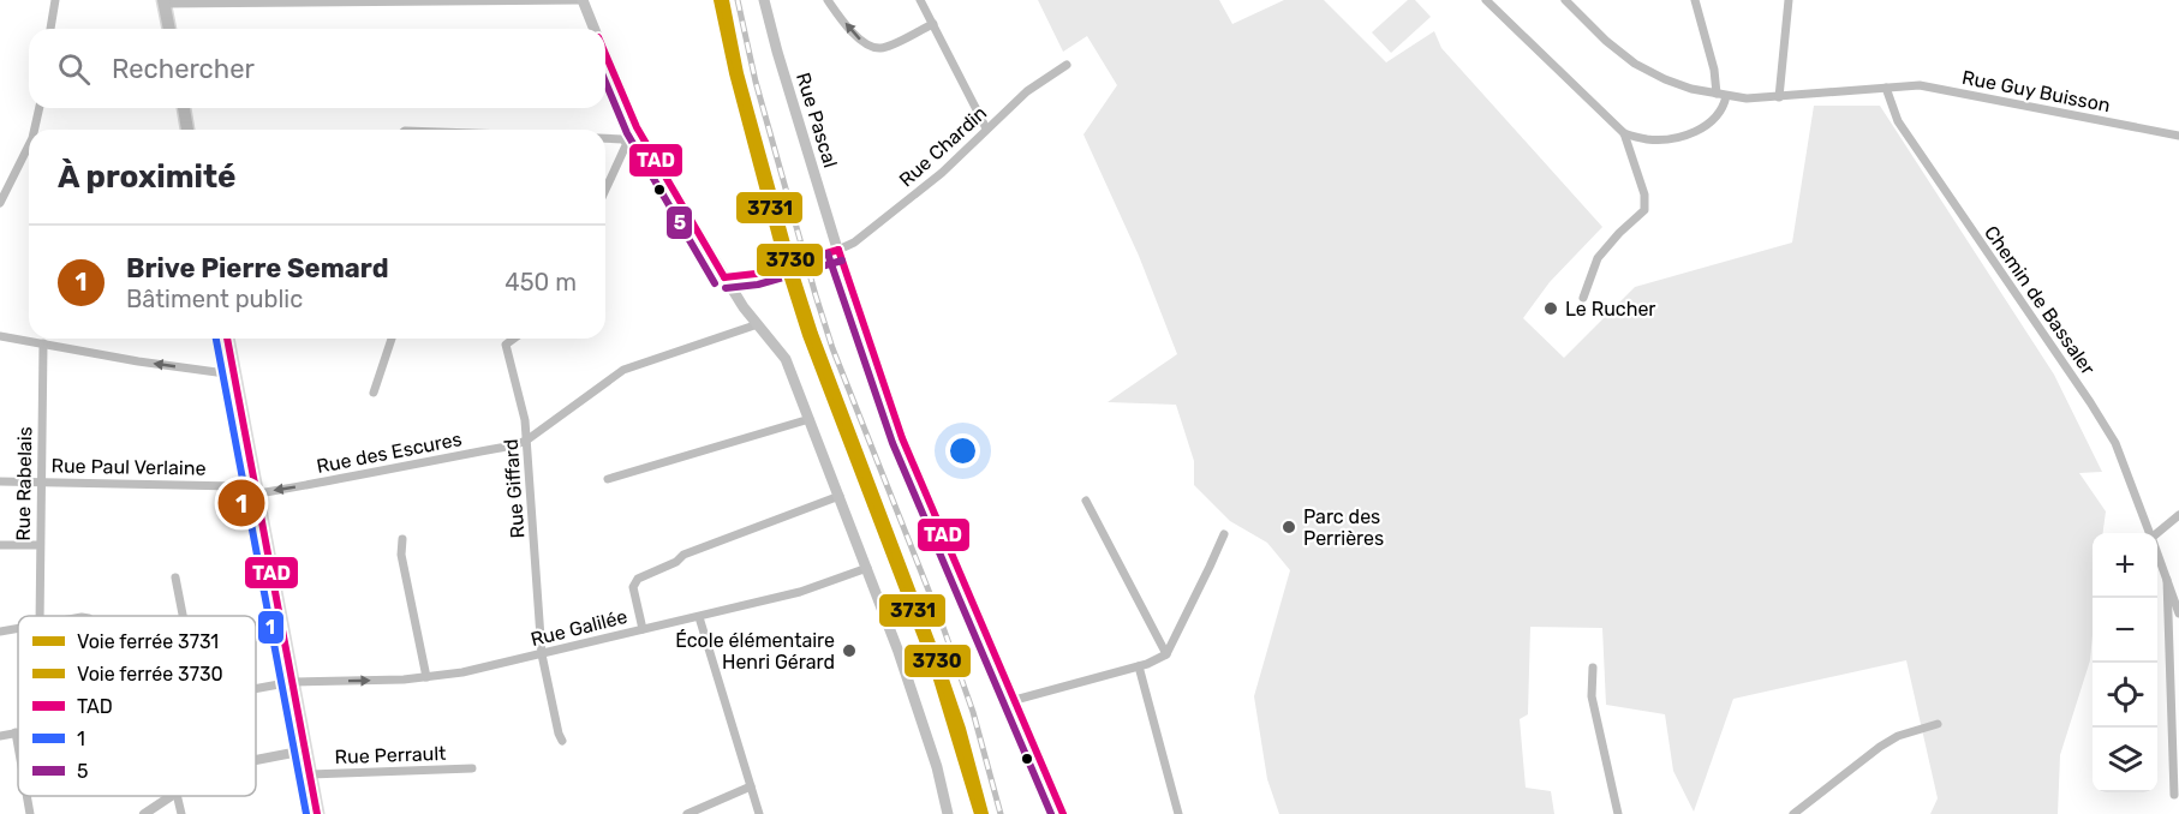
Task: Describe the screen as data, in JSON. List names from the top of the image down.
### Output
{
  "streets": {
    "main road": ["Rue Pascal"],
    "street": [
      "Rue Guy Buisson",
      "Rue Chardin",
      "Chemin de Bassaler",
      "Rue des Escures",
      "Rue Paul Verlaine",
      "Rue Rabelais",
      "Rue Giffard",
      "Rue Galilée",
      "Rue Perrault"
    ]
  },
  "crossings": [
    ["Rue Guy Buisson", "Chemin de Bassaler"],
    ["Rue Pascal", "Rue Chardin"],
    ["Rue des Escures", "Rue Paul Verlaine"],
    ["Rue des Escures", "Rue Giffard"],
    ["Rue Paul Verlaine", "Rue Rabelais"],
    ["Rue Giffard", "Rue Galilée"]
  ],
  "one_way": ["Rue des Escures"],
  "places": ["Le Rucher", "Parc des Perrières", "École élémentaire Henri Gérard"],
  "lines": [
    "rail line 3731",
    "rail line 3730",
    "transit line TAD",
    "transit line 5",
    "transit line 1"
  ],
  "legend": [
    "Voie ferrée 3731",
    "Voie ferrée 3730",
    "TAD",
    "1",
    "5"
  ],
  "page": {
    "search": "Rechercher",
    "heading": "À proximité",
    "list": [
      {
        "mark": "1",
        "name": "Brive Pierre Semard",
        "note": "Bâtiment public",
        "value": "450 m"
      }
    ],
    "pins": "1",
    "map_buttons": ["+", "−"]
  }
}
